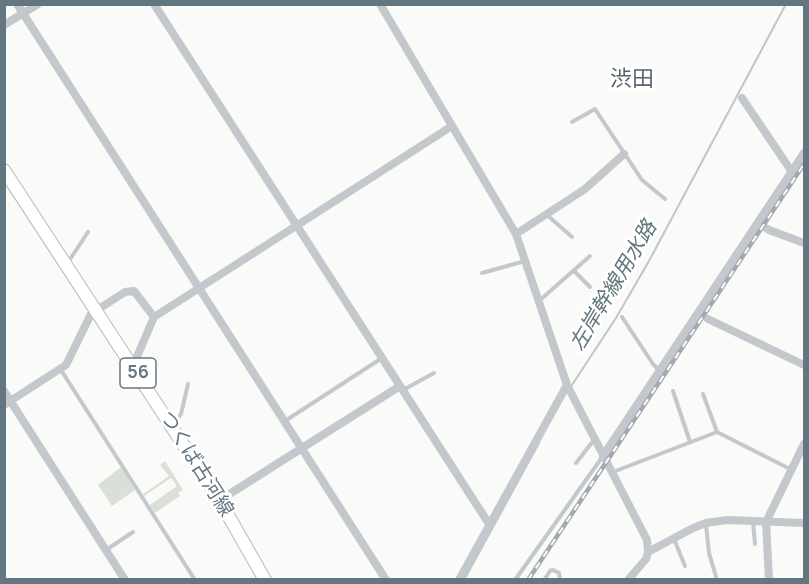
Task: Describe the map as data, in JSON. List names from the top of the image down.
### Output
{
  "streets": {
    "main road": ["56", "つくば古河線"]
  },
  "districts": ["渋田"],
  "water": ["左岸幹線用水路"]
}
